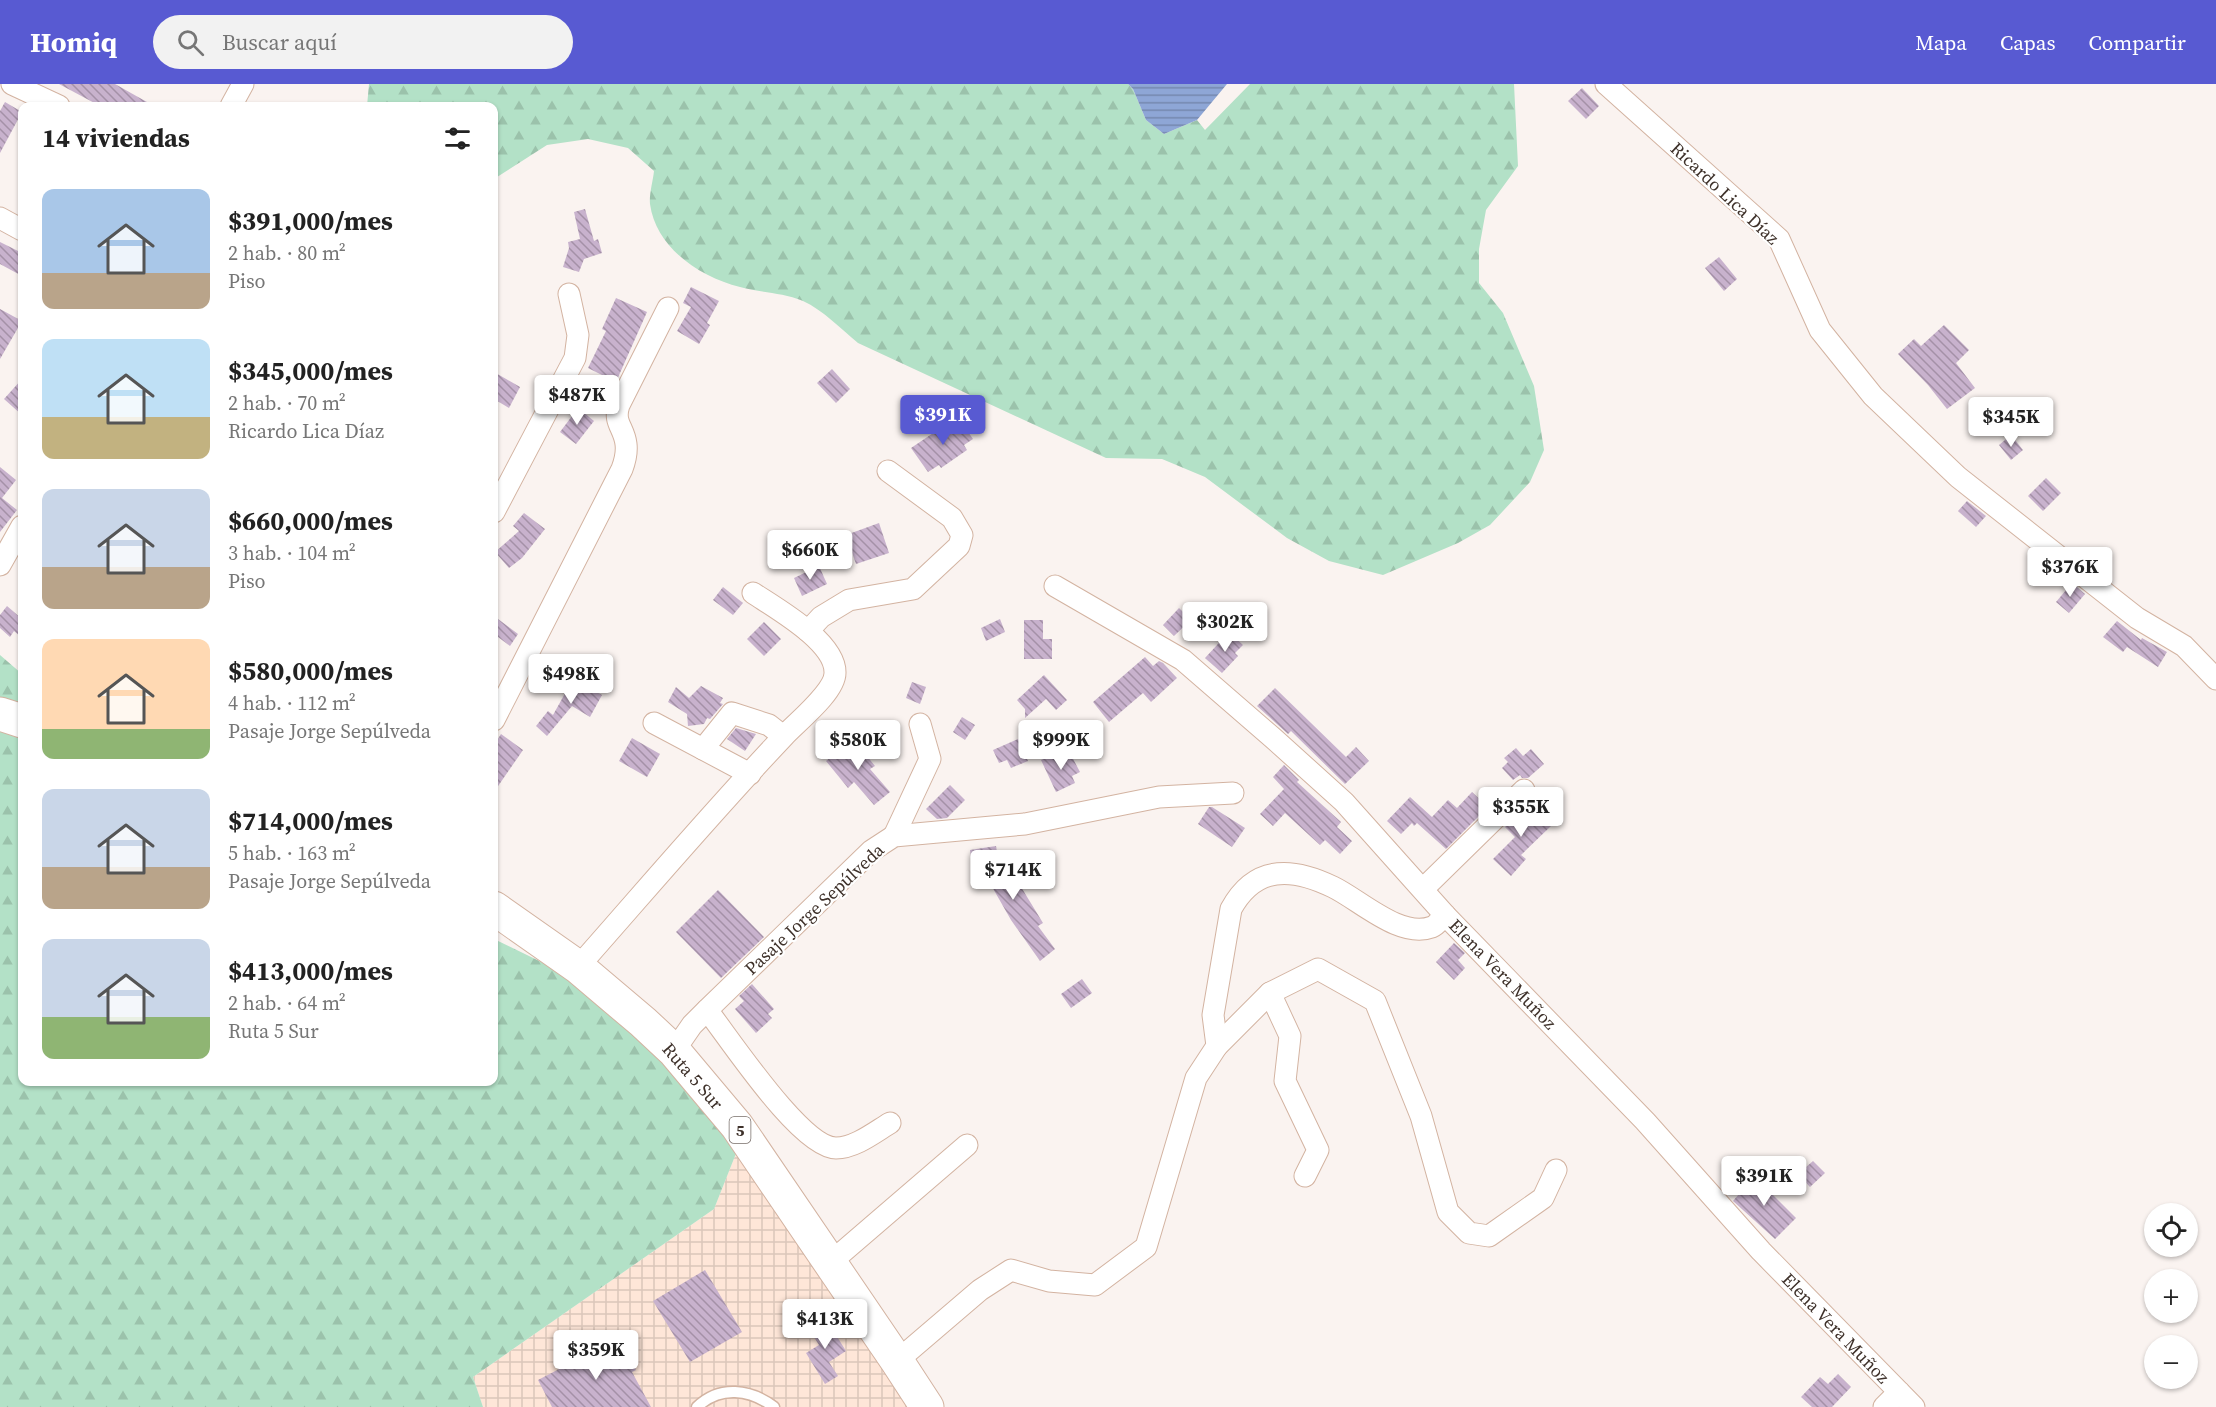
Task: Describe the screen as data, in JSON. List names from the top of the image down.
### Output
{
  "streets": {
    "highway": ["Ruta 5 Sur", "5"],
    "street": ["Ricardo Lica Díaz", "Pasaje Jorge Sepúlveda", "Elena Vera Muñoz"]
  },
  "crossings": [
    ["Pasaje Jorge Sepúlveda", "Ruta 5 Sur"]
  ],
  "page": {
    "header": "Homiq",
    "search": "Buscar aquí",
    "nav": ["Mapa", "Capas", "Compartir"],
    "heading": "14 viviendas",
    "list": [
      {
        "name": "$391,000/mes",
        "note": "2 hab. · 80 m² · Piso"
      },
      {
        "name": "$345,000/mes",
        "note": "2 hab. · 70 m² · Ricardo Lica Díaz"
      },
      {
        "name": "$660,000/mes",
        "note": "3 hab. · 104 m² · Piso"
      },
      {
        "name": "$580,000/mes",
        "note": "4 hab. · 112 m² · Pasaje Jorge Sepúlveda"
      },
      {
        "name": "$714,000/mes",
        "note": "5 hab. · 163 m² · Pasaje Jorge Sepúlveda"
      },
      {
        "name": "$413,000/mes",
        "note": "2 hab. · 64 m² · Ruta 5 Sur"
      }
    ],
    "price": [
      "$487K",
      "$391K",
      "$345K",
      "$660K",
      "$376K",
      "$302K",
      "$498K",
      "$580K",
      "$999K",
      "$355K",
      "$714K",
      "$391K",
      "$413K",
      "$359K"
    ],
    "map_buttons": ["+", "−"]
  }
}
